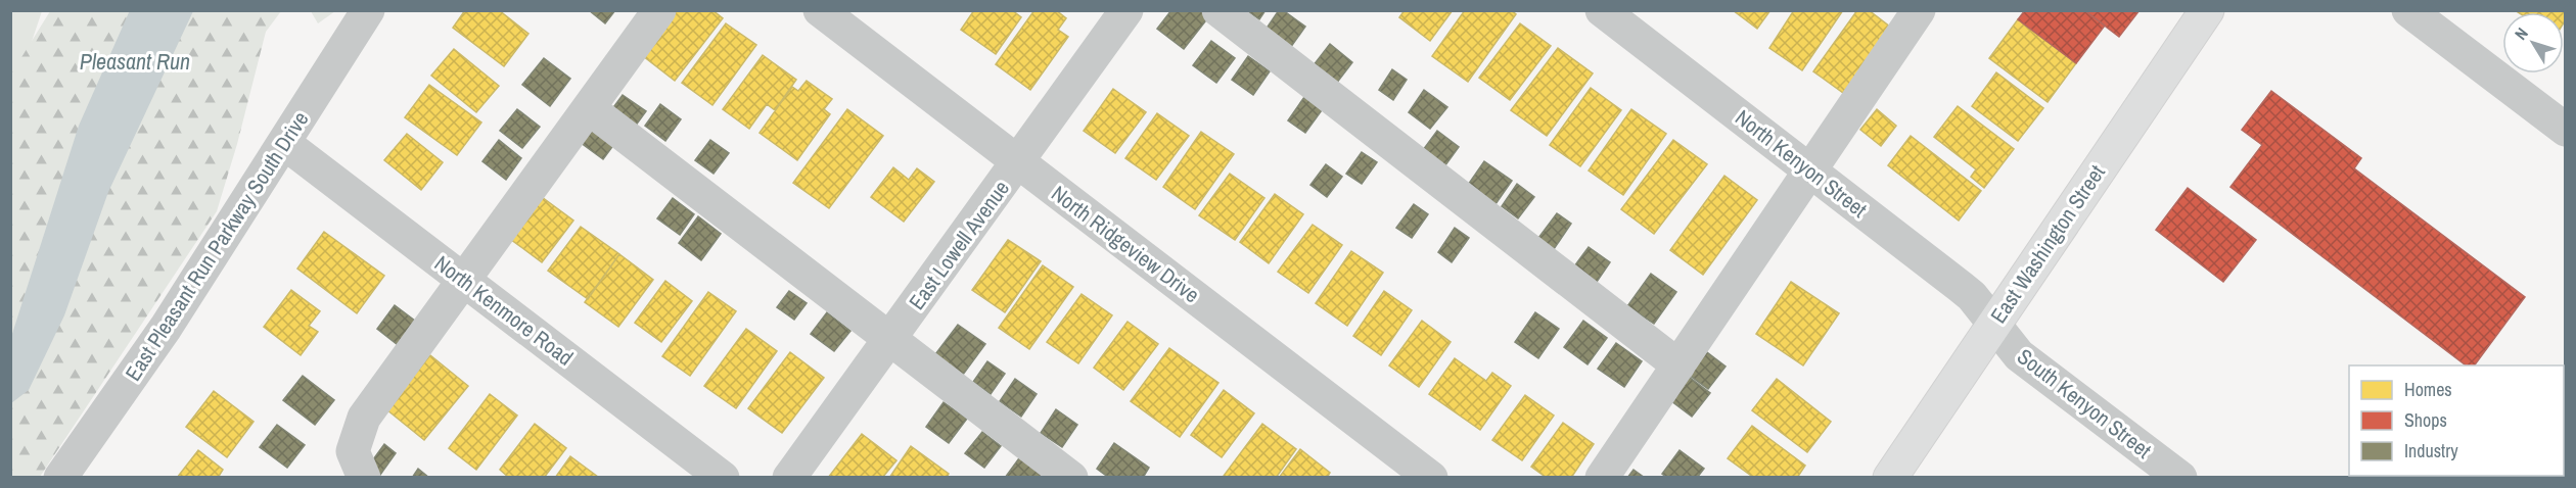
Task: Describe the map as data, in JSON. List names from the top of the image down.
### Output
{
  "streets": {
    "main road": ["East Washington Street"],
    "street": [
      "North Kenyon Street",
      "North Ridgeview Drive",
      "East Lowell Avenue",
      "East Pleasant Run Parkway South Drive",
      "North Kenmore Road",
      "South Kenyon Street"
    ]
  },
  "crossings": [
    ["North Kenyon Street", "East Washington Street"],
    ["North Kenyon Street", "South Kenyon Street"],
    ["North Ridgeview Drive", "East Lowell Avenue"],
    ["East Washington Street", "South Kenyon Street"],
    ["East Pleasant Run Parkway South Drive", "North Kenmore Road"]
  ],
  "water": ["Pleasant Run"],
  "legend": ["Homes", "Shops", "Industry"],
  "north": "top left"
}
